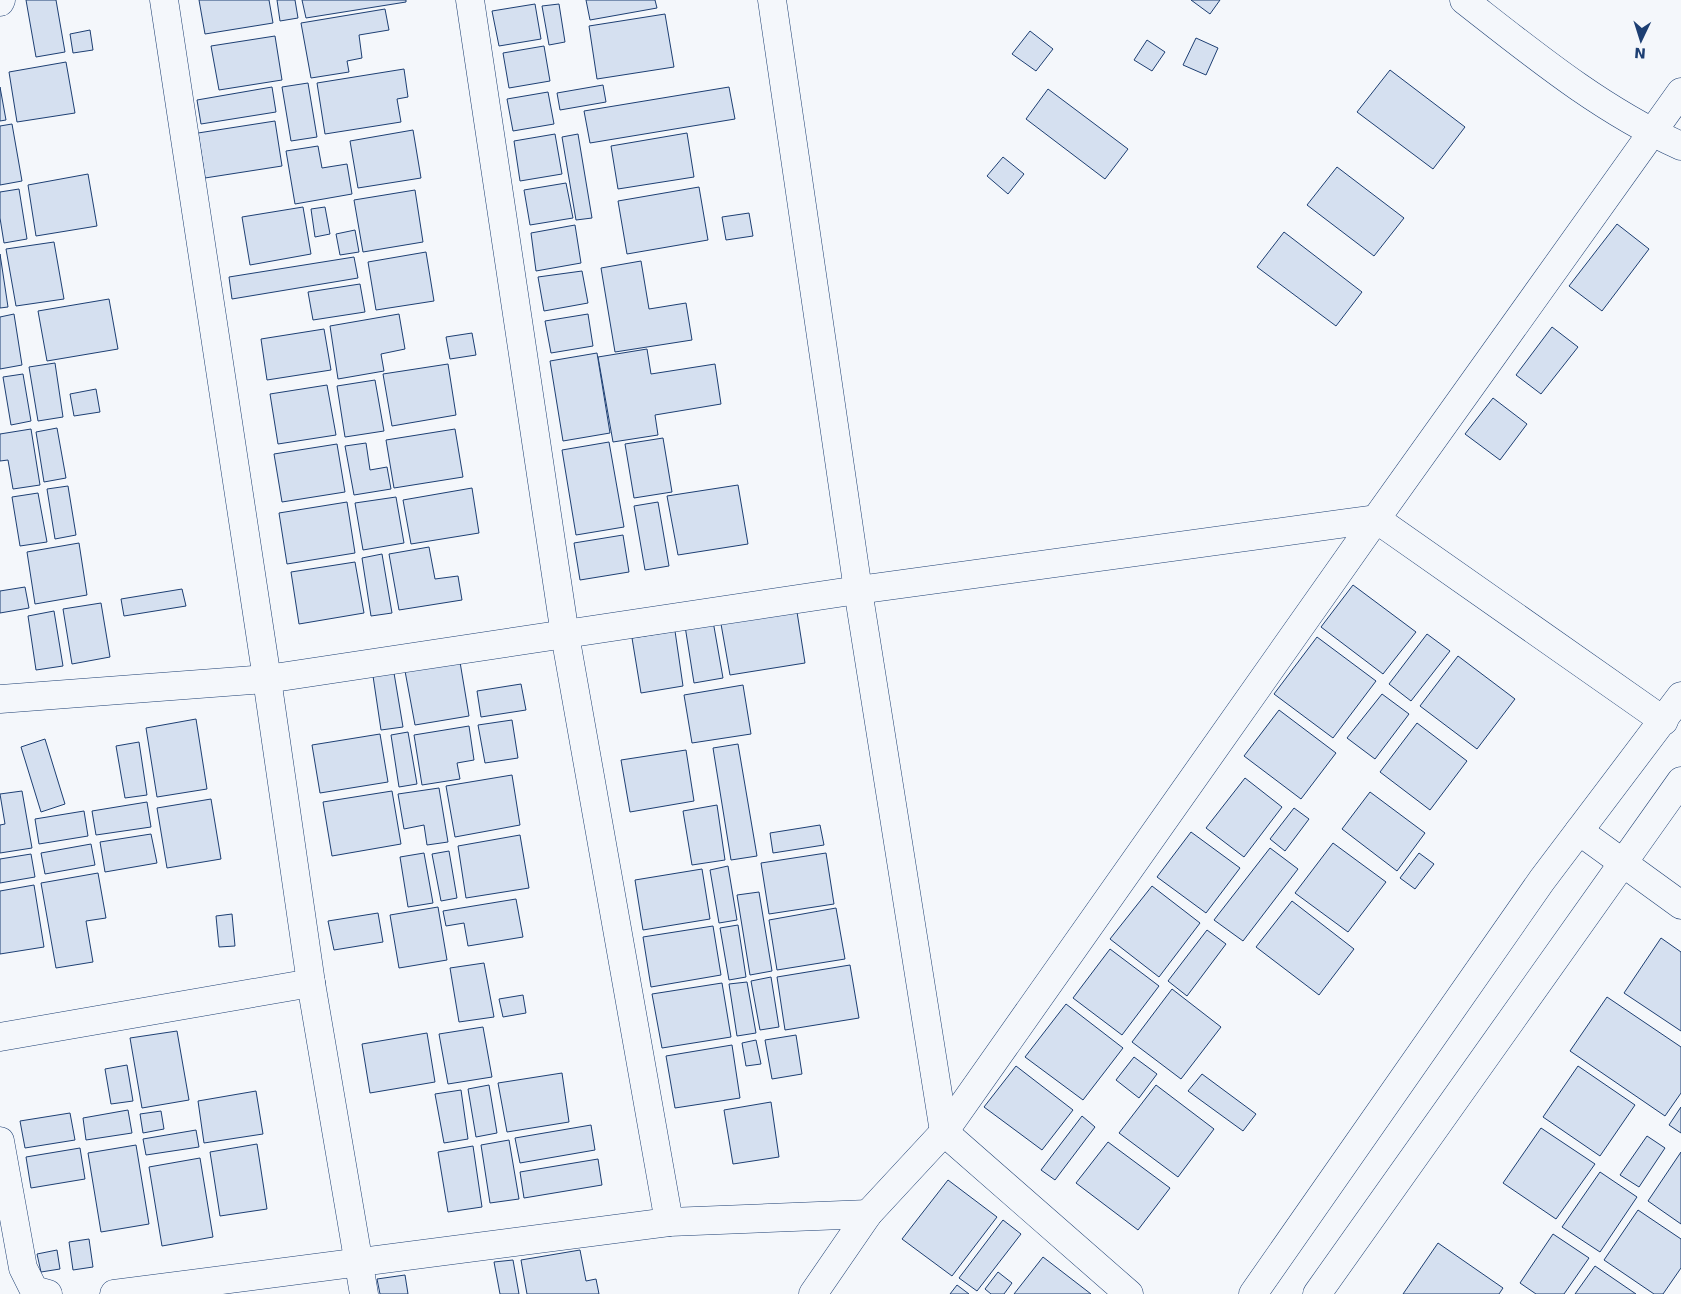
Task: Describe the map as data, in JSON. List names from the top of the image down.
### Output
{
  "north": "bottom"
}
